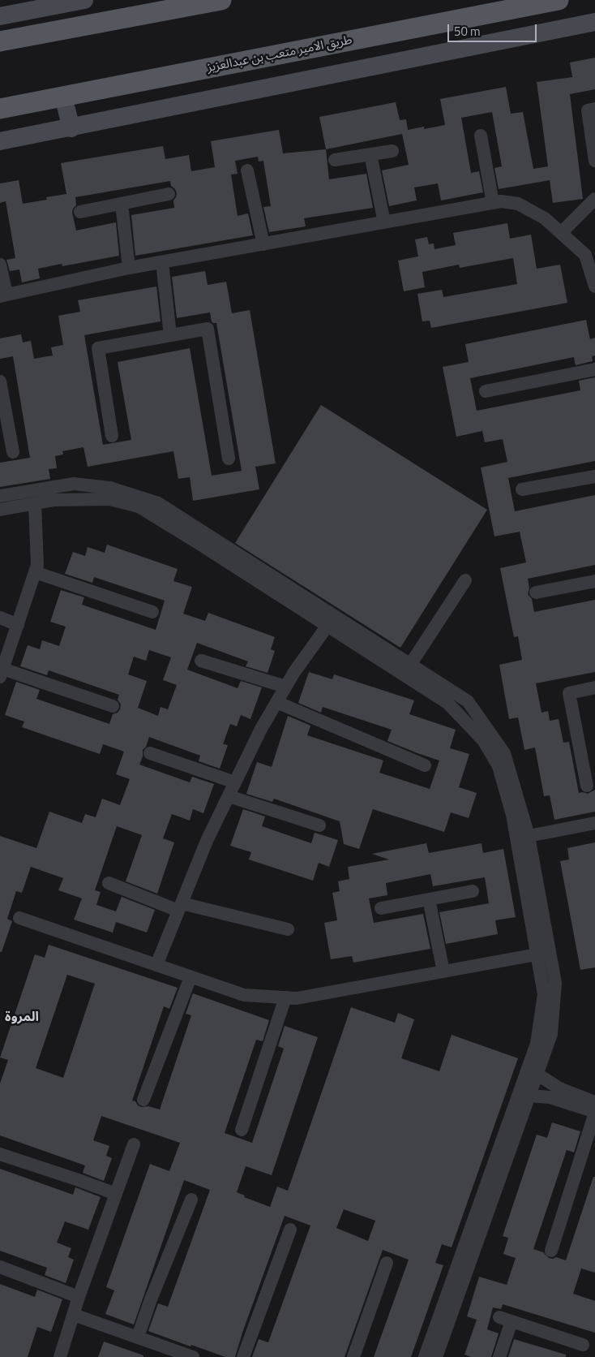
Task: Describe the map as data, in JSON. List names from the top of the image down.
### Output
{
  "streets": {
    "main road": ["طريق الامير متعب بن عبدالعزيز"]
  },
  "districts": ["المروة"],
  "scale_bar": "50 m"
}
